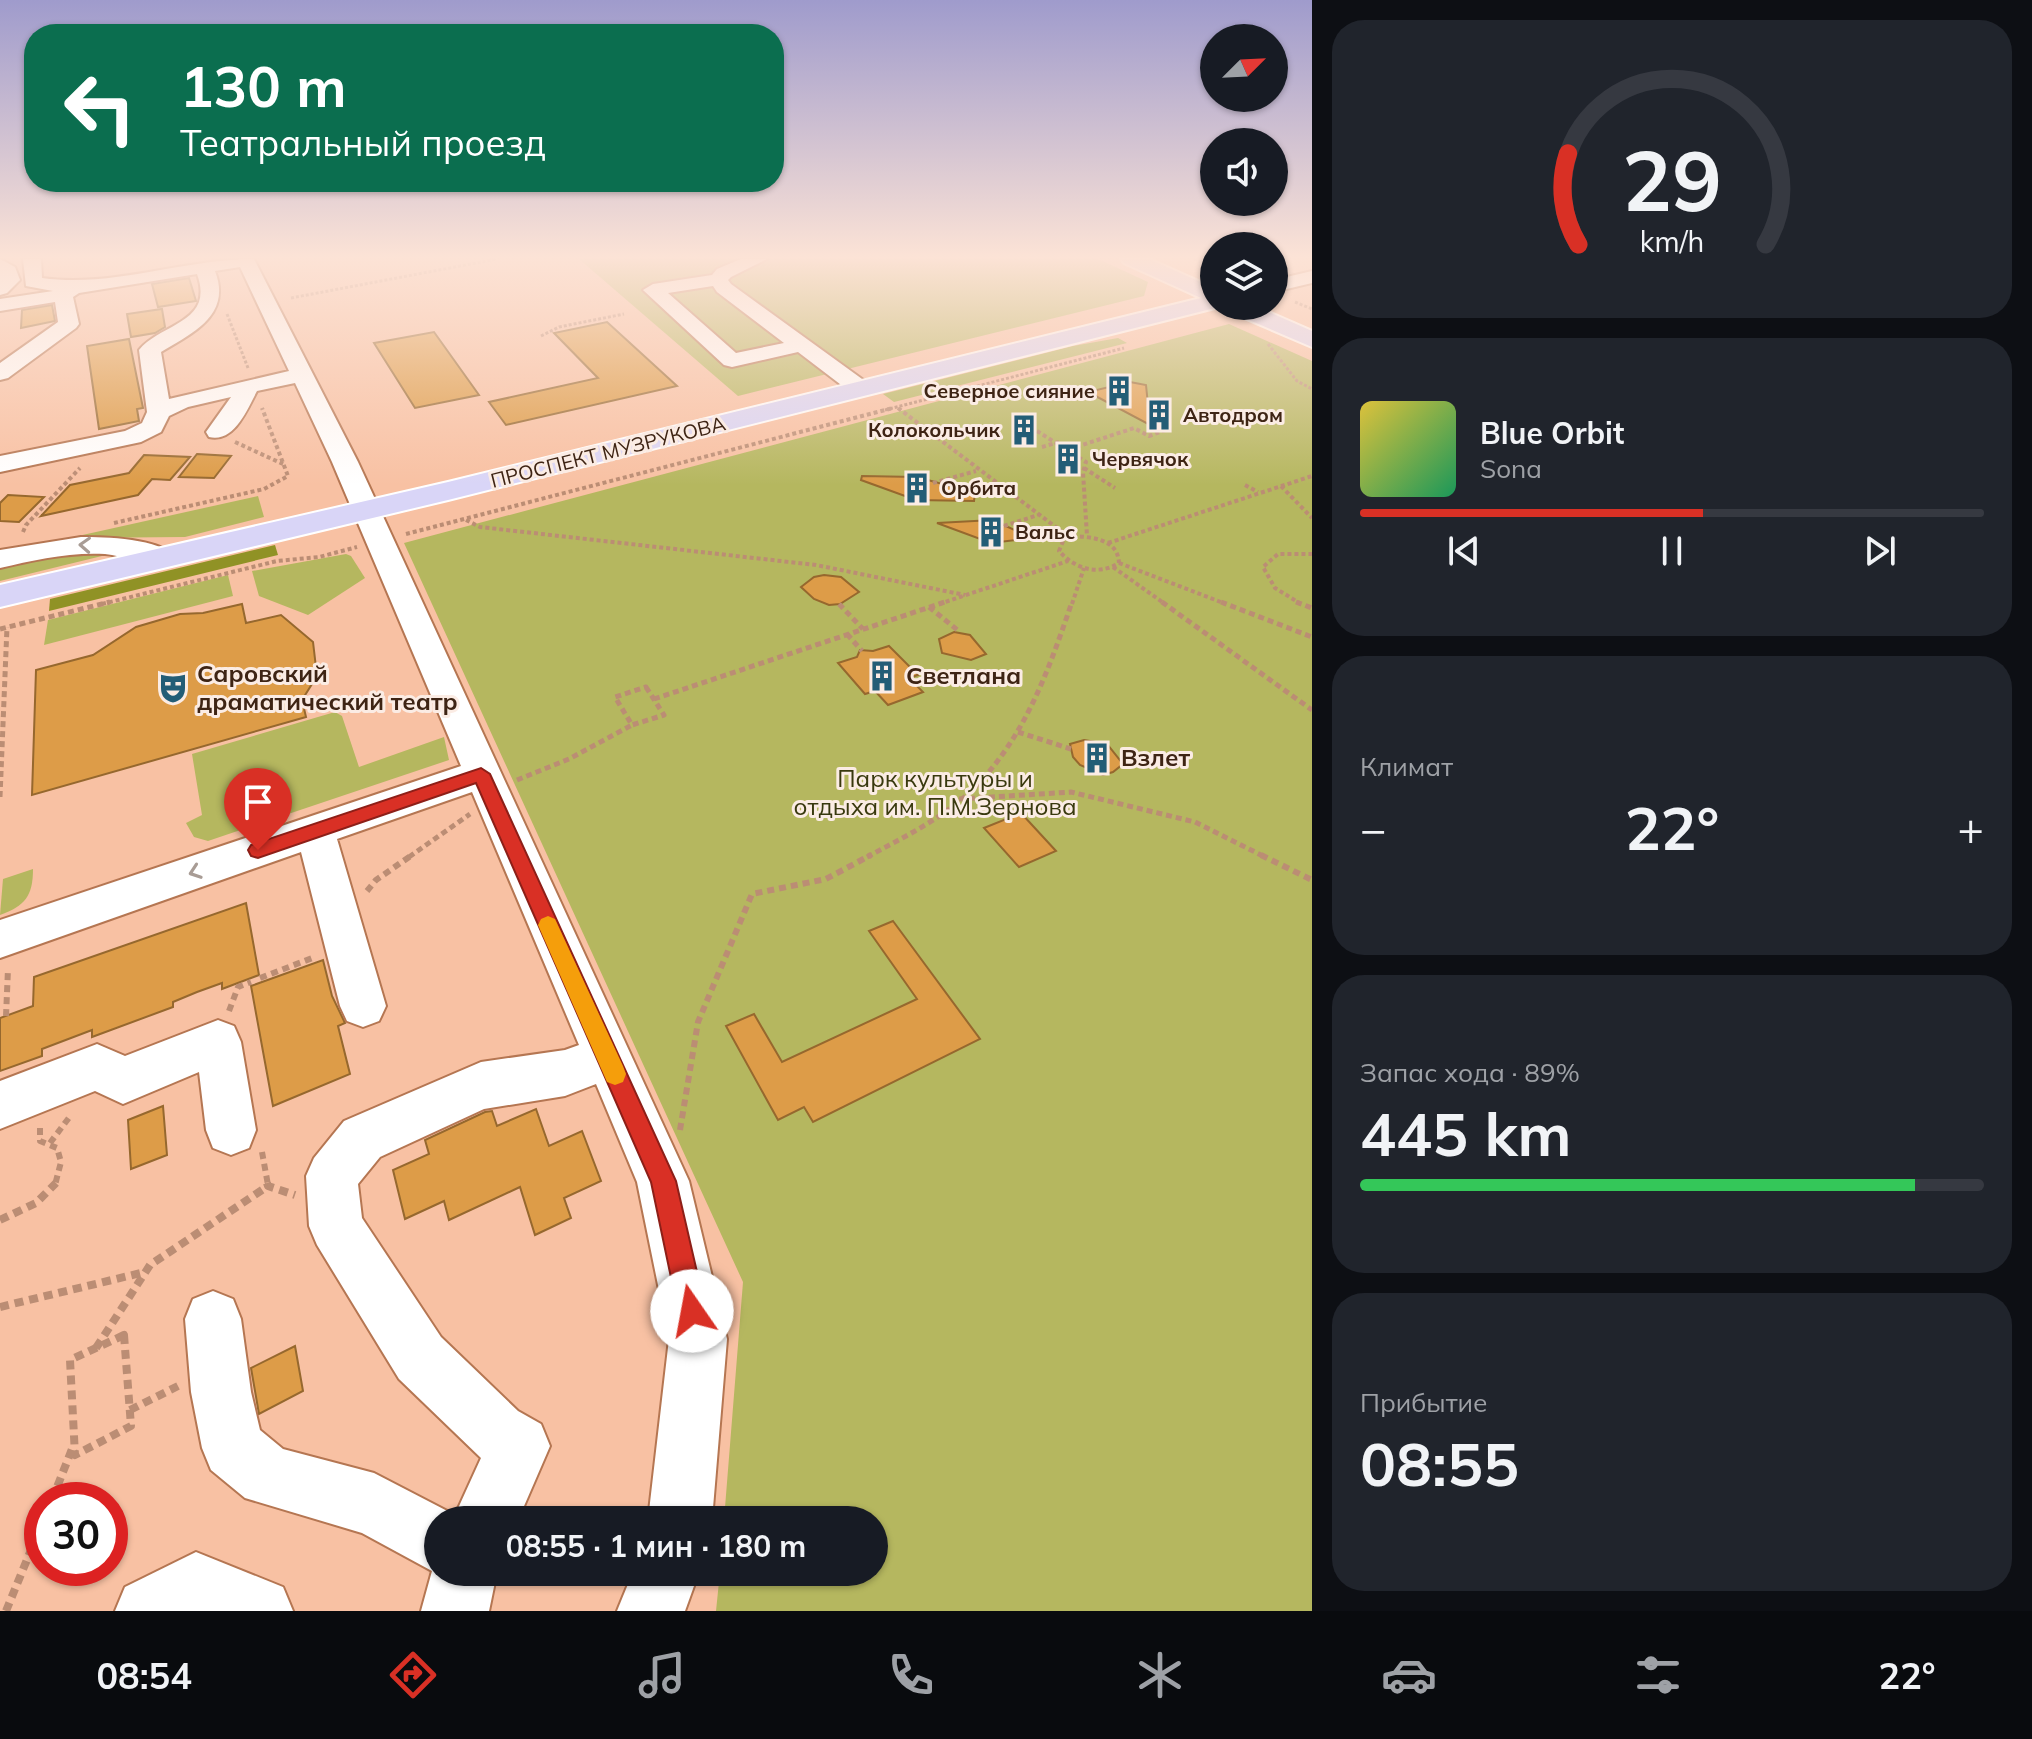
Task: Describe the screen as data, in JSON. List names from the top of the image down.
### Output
{
  "streets": {
    "main road": ["ПРОСПЕКТ МУЗРУКОВА"]
  },
  "parks": ["Парк культуры и отдыха им. П.М.Зернова"],
  "places": {
    "building": [
      "Северное сияние",
      "Автодром",
      "Колокольчик",
      "Червячок",
      "Орбита",
      "Вальс",
      "Светлана",
      "Взлет"
    ],
    "theatre": ["Саровский драматический театр"]
  },
  "north": "top right",
  "page": {
    "turn": ["130 m", "Театральный проезд"],
    "song": ["Blue Orbit", "Sona"],
    "tile": [
      "Климат",
      ["Запас хода · 89%", "445 km"],
      ["Прибытие", "08:55"]
    ],
    "heat": ["−", "22°", "+"],
    "limit": "30",
    "trip": "08:55 · 1 мин · 180 m",
    "tabs": ["08:54", "22°"],
    "gauge": ["29", "km/h"]
  }
}
